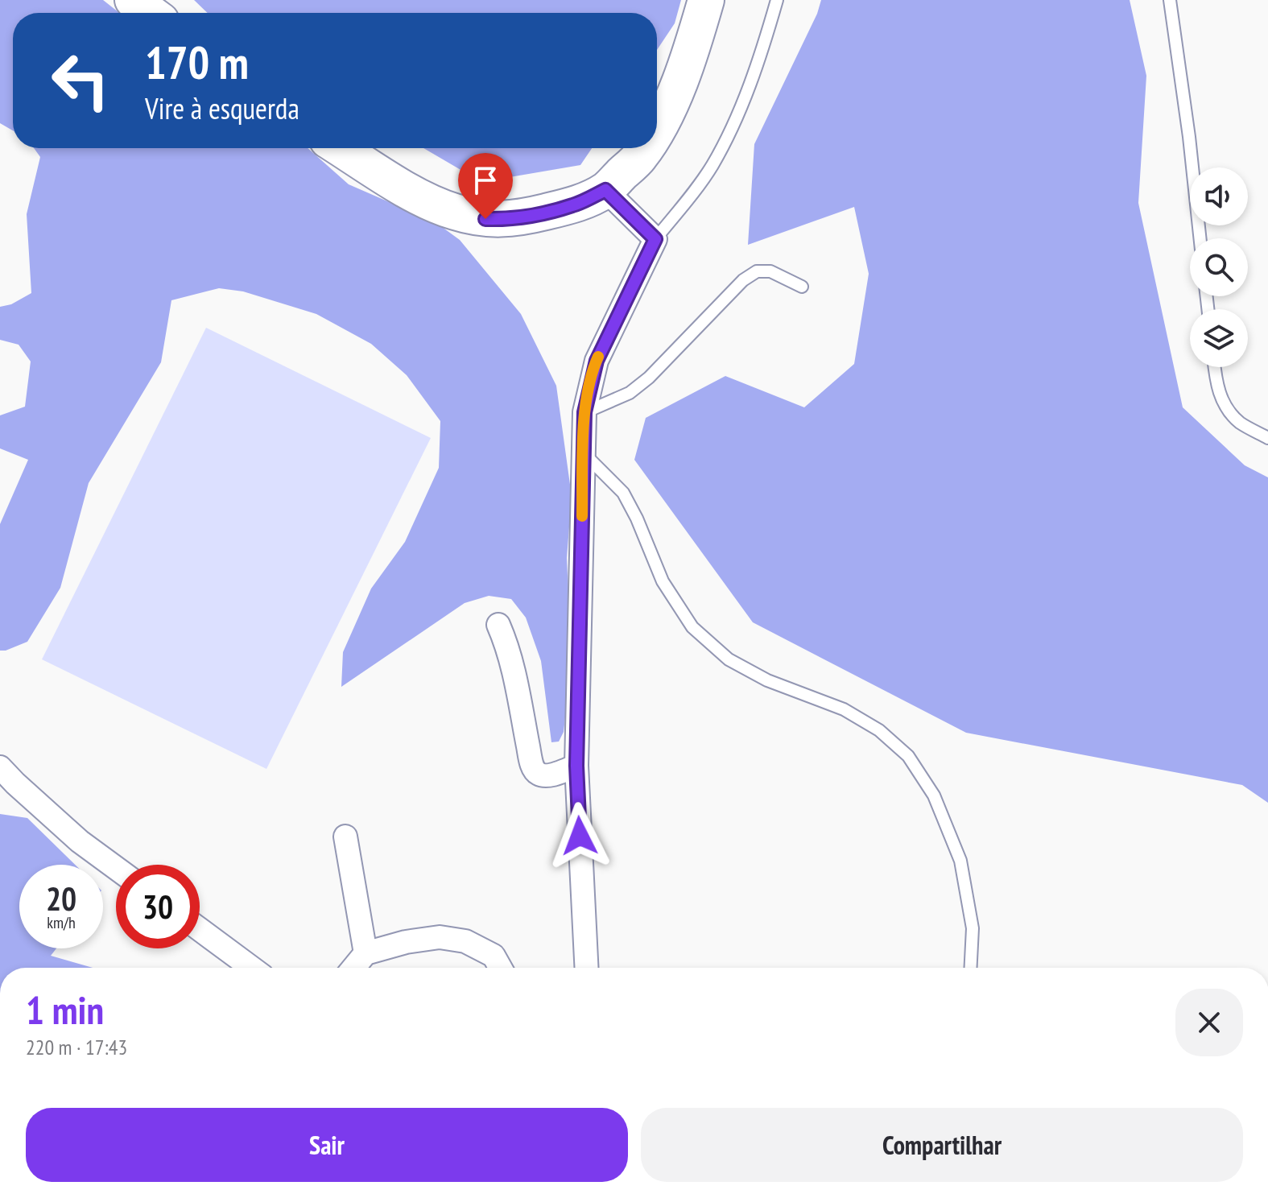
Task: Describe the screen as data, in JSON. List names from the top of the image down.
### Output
{
  "page": {
    "turn": ["170 m", "Vire à esquerda"],
    "speed": "20 km/h",
    "limit": "30",
    "heading": ["1 min", "220 m · 17:43"],
    "buttons": ["Sair", "Compartilhar"]
  }
}
